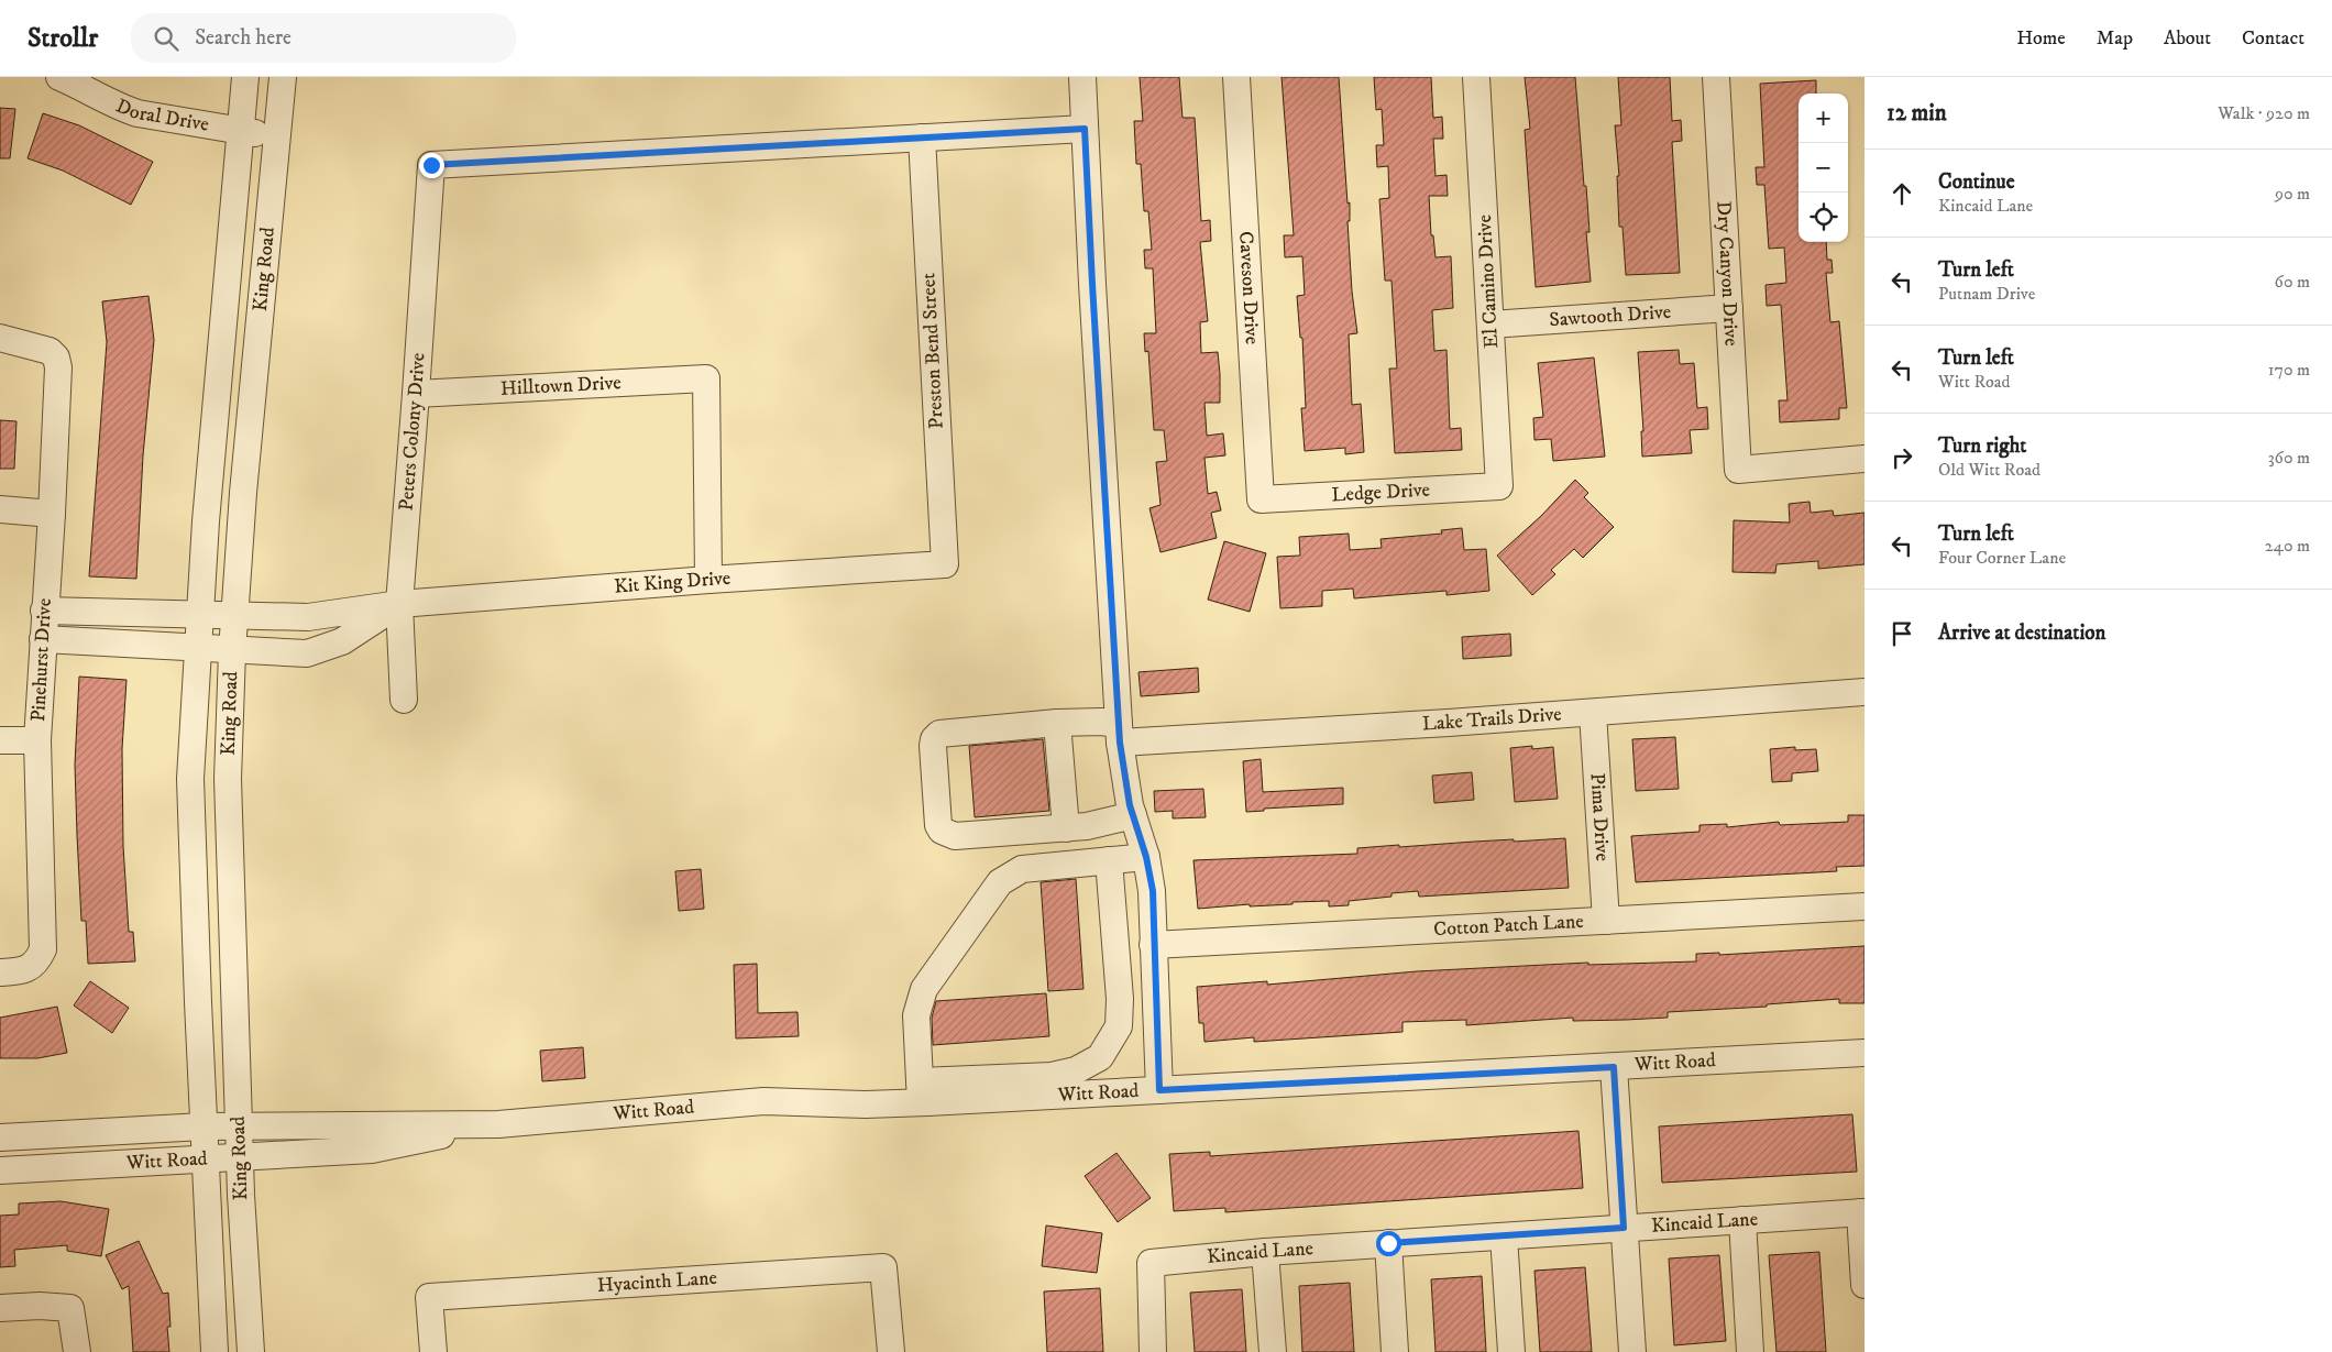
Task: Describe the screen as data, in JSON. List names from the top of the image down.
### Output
{
  "streets": {
    "street": [
      "Doral Drive",
      "King Road",
      "Dry Canyon Drive",
      "El Camino Drive",
      "Caveson Drive",
      "Sawtooth Drive",
      "Preston Bend Street",
      "Hilltown Drive",
      "Peters Colony Drive",
      "Ledge Drive",
      "Kit King Drive",
      "Pinehurst Drive",
      "Lake Trails Drive",
      "Pima Drive",
      "Cotton Patch Lane",
      "Witt Road",
      "Kincaid Lane",
      "Hyacinth Lane"
    ]
  },
  "crossings": [
    ["Doral Drive", "King Road"],
    ["King Road", "Kit King Drive"],
    ["King Road", "Witt Road"],
    ["Dry Canyon Drive", "Sawtooth Drive"],
    ["El Camino Drive", "Sawtooth Drive"],
    ["El Camino Drive", "Ledge Drive"],
    ["Caveson Drive", "Ledge Drive"],
    ["Preston Bend Street", "Peters Colony Drive"],
    ["Preston Bend Street", "Kit King Drive"],
    ["Hilltown Drive", "Peters Colony Drive"],
    ["Hilltown Drive", "Kit King Drive"],
    ["Peters Colony Drive", "Kit King Drive"],
    ["Kit King Drive", "Pinehurst Drive"],
    ["Lake Trails Drive", "Pima Drive"],
    ["Pima Drive", "Cotton Patch Lane"]
  ],
  "page": {
    "header": "Strollr",
    "search": "Search here",
    "nav": [
      "Home",
      "Map",
      "About",
      "Contact"
    ],
    "heading": ["12 min", "Walk · 920 m"],
    "map_buttons": ["+", "−"],
    "list": [
      ["Continue", "Kincaid Lane", "90 m"],
      ["Turn left", "Putnam Drive", "60 m"],
      ["Turn left", "Witt Road", "170 m"],
      ["Turn right", "Old Witt Road", "360 m"],
      ["Turn left", "Four Corner Lane", "240 m"],
      "Arrive at destination"
    ]
  }
}
